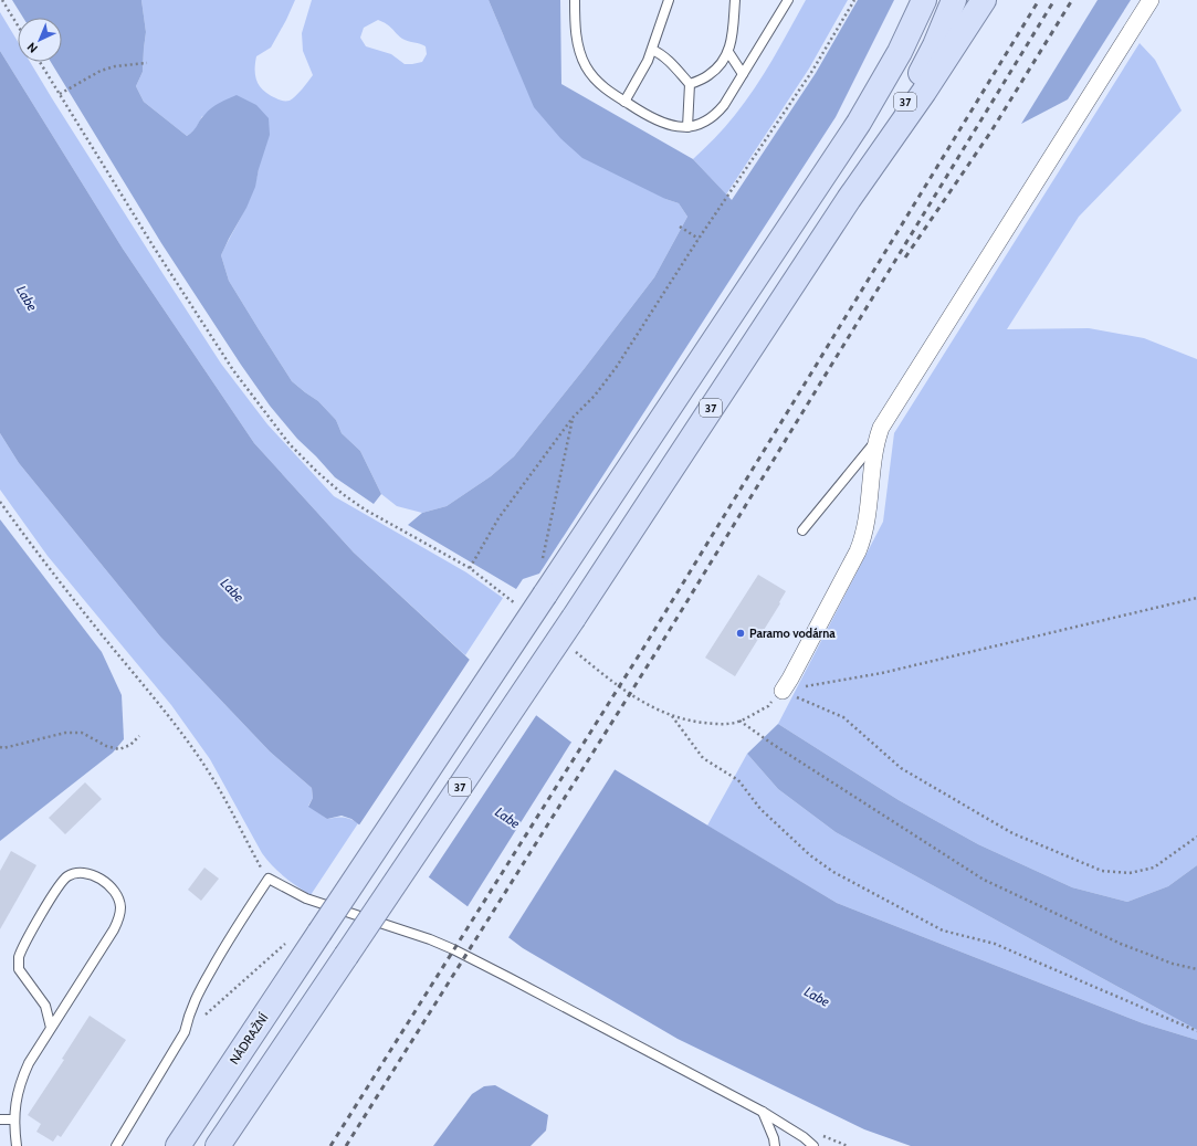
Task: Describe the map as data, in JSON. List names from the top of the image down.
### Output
{
  "streets": {
    "main road": ["37", "NÁDRAŽNÍ"]
  },
  "water": ["Labe"],
  "places": ["Paramo vodárna"],
  "north": "bottom left"
}
